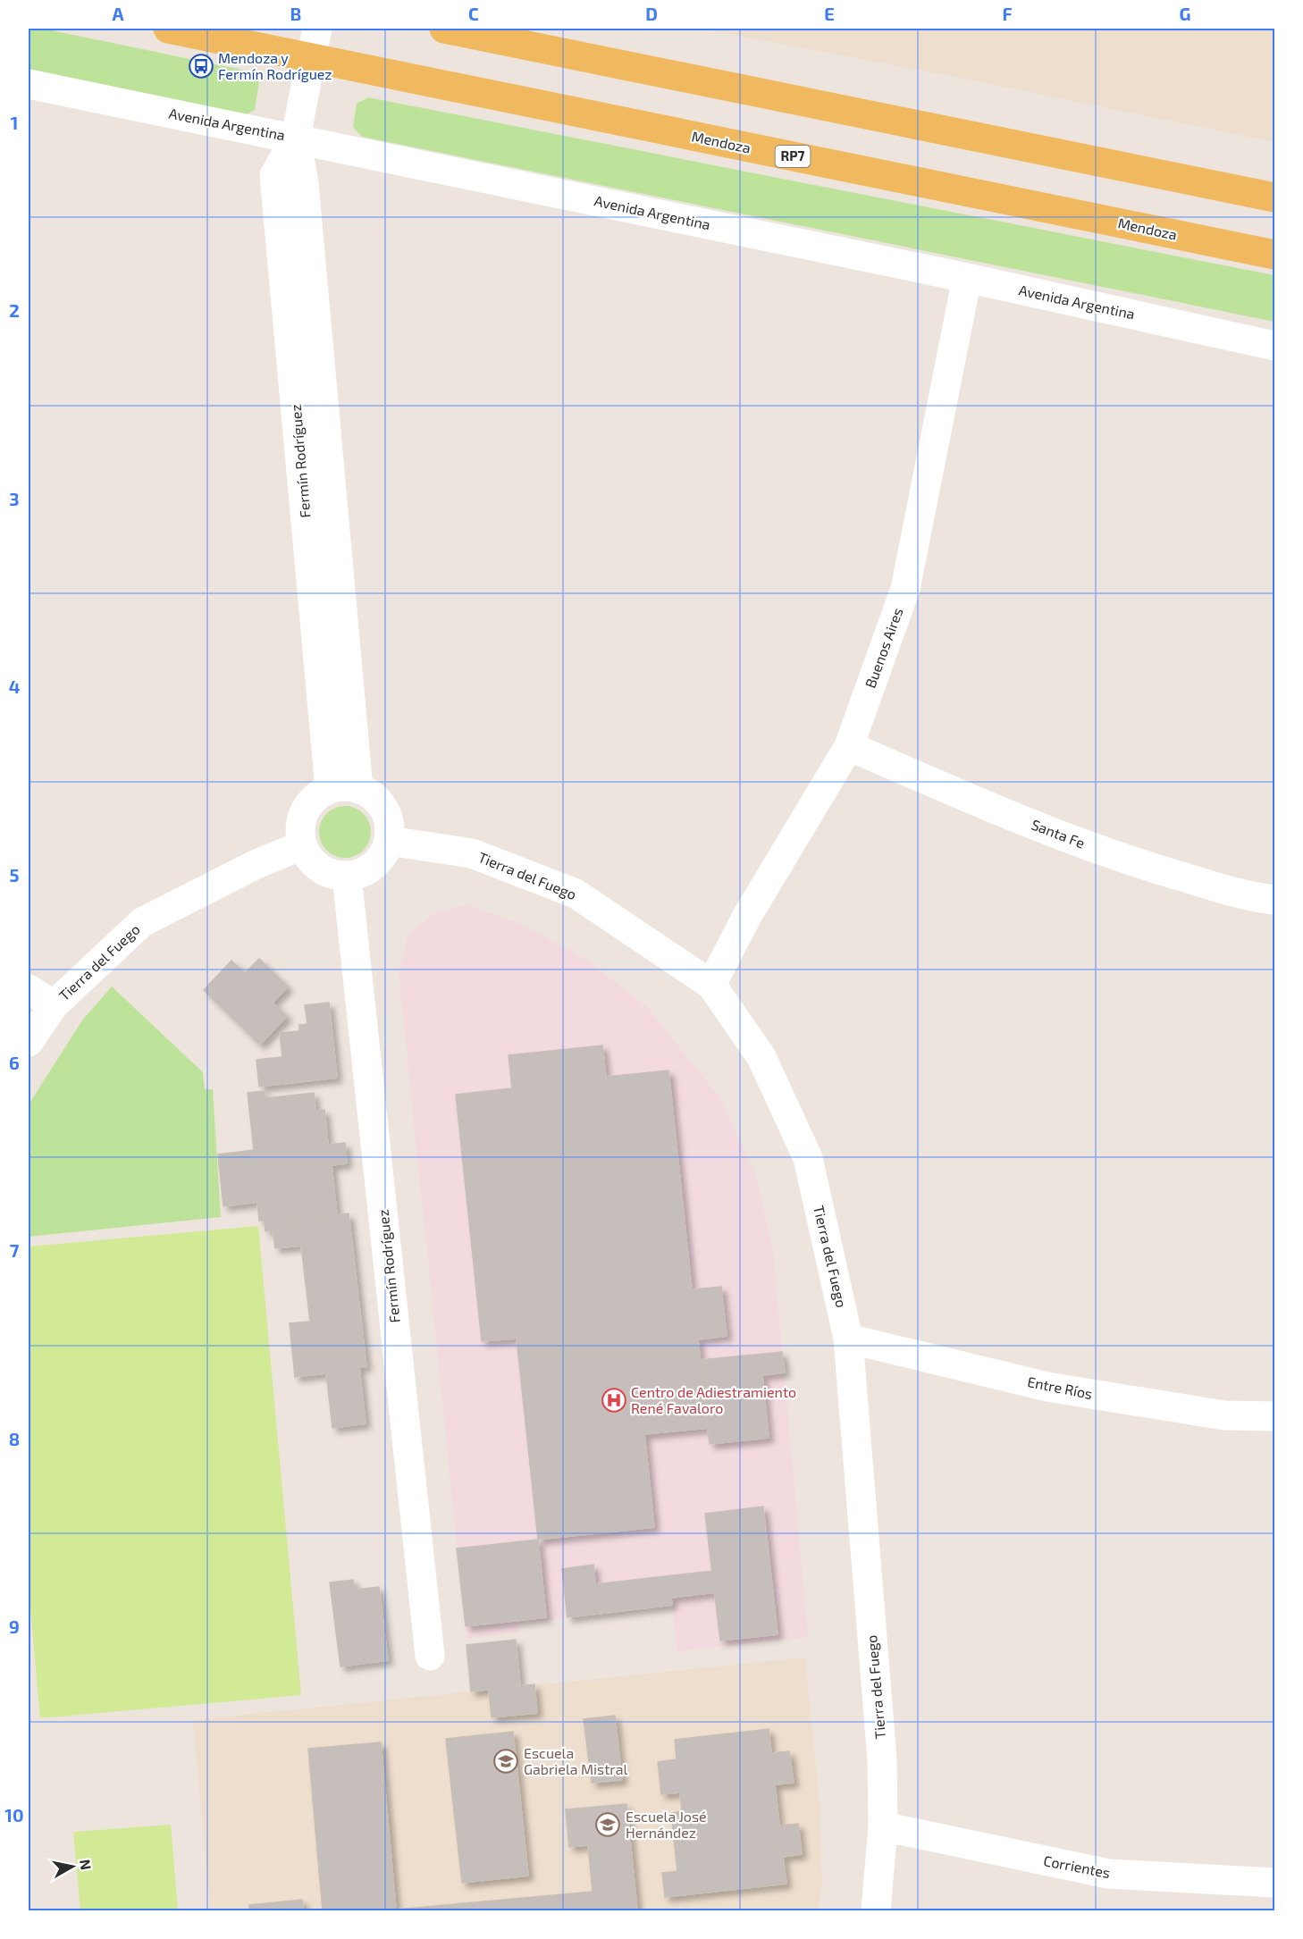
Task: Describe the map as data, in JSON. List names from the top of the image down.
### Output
{
  "streets": {
    "main road": ["Mendoza", "RP7"],
    "street": [
      "Avenida Argentina",
      "Fermín Rodríguez",
      "Buenos Aires",
      "Santa Fe",
      "Tierra del Fuego",
      "Entre Ríos",
      "Corrientes"
    ]
  },
  "crossings": [
    ["Avenida Argentina", "Fermín Rodríguez"],
    ["Avenida Argentina", "Buenos Aires"],
    ["Mendoza", "Fermín Rodríguez"],
    ["Fermín Rodríguez", "Tierra del Fuego"],
    ["Buenos Aires", "Santa Fe"],
    ["Buenos Aires", "Tierra del Fuego"],
    ["Tierra del Fuego", "Entre Ríos"],
    ["Tierra del Fuego", "Corrientes"]
  ],
  "places": {
    "bus stop": ["Mendoza y Fermín Rodríguez"],
    "hospital": ["Centro de Adiestramiento René Favaloro"],
    "school or university": ["Escuela Gabriela Mistral", "Escuela José Hernández"]
  },
  "north": "right",
  "grid": {
    "columns": [
      "A",
      "B",
      "C",
      "D",
      "E",
      "F",
      "G"
    ],
    "rows": [
      "1",
      "2",
      "3",
      "4",
      "5",
      "6",
      "7",
      "8",
      "9",
      "10"
    ]
  }
}
